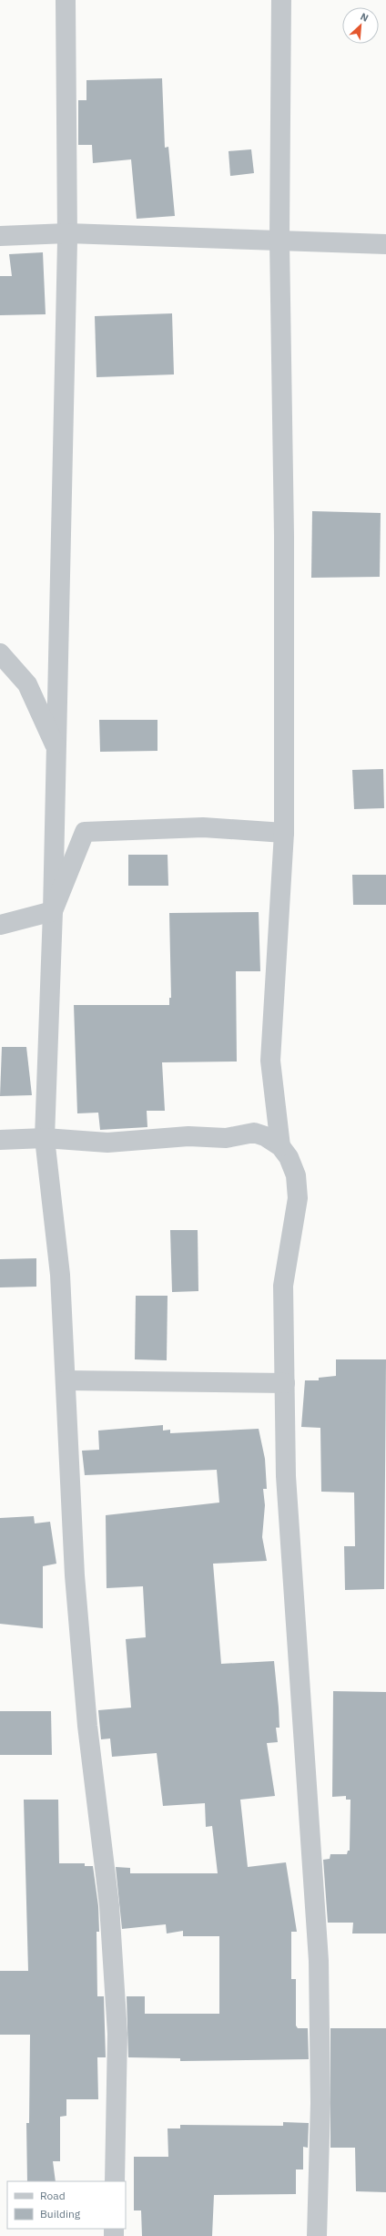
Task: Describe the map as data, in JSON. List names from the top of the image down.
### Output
{
  "legend": ["Road", "Building"],
  "north": "top right"
}
